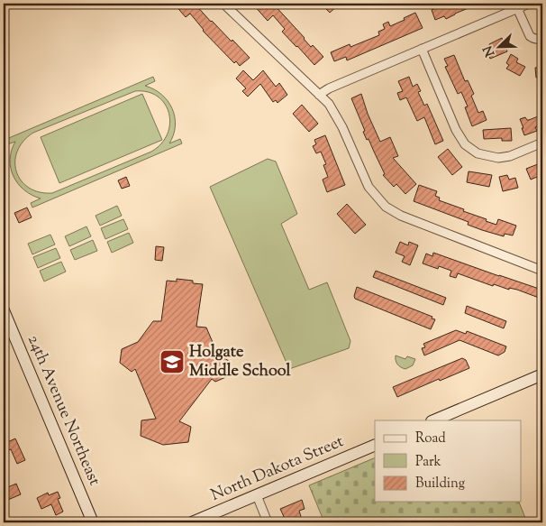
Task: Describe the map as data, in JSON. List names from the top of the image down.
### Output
{
  "streets": {
    "street": ["24th Avenue Northeast", "North Dakota Street"]
  },
  "places": {
    "school or university": ["Holgate Middle School"]
  },
  "legend": ["Road", "Park", "Building"],
  "north": "bottom left"
}
